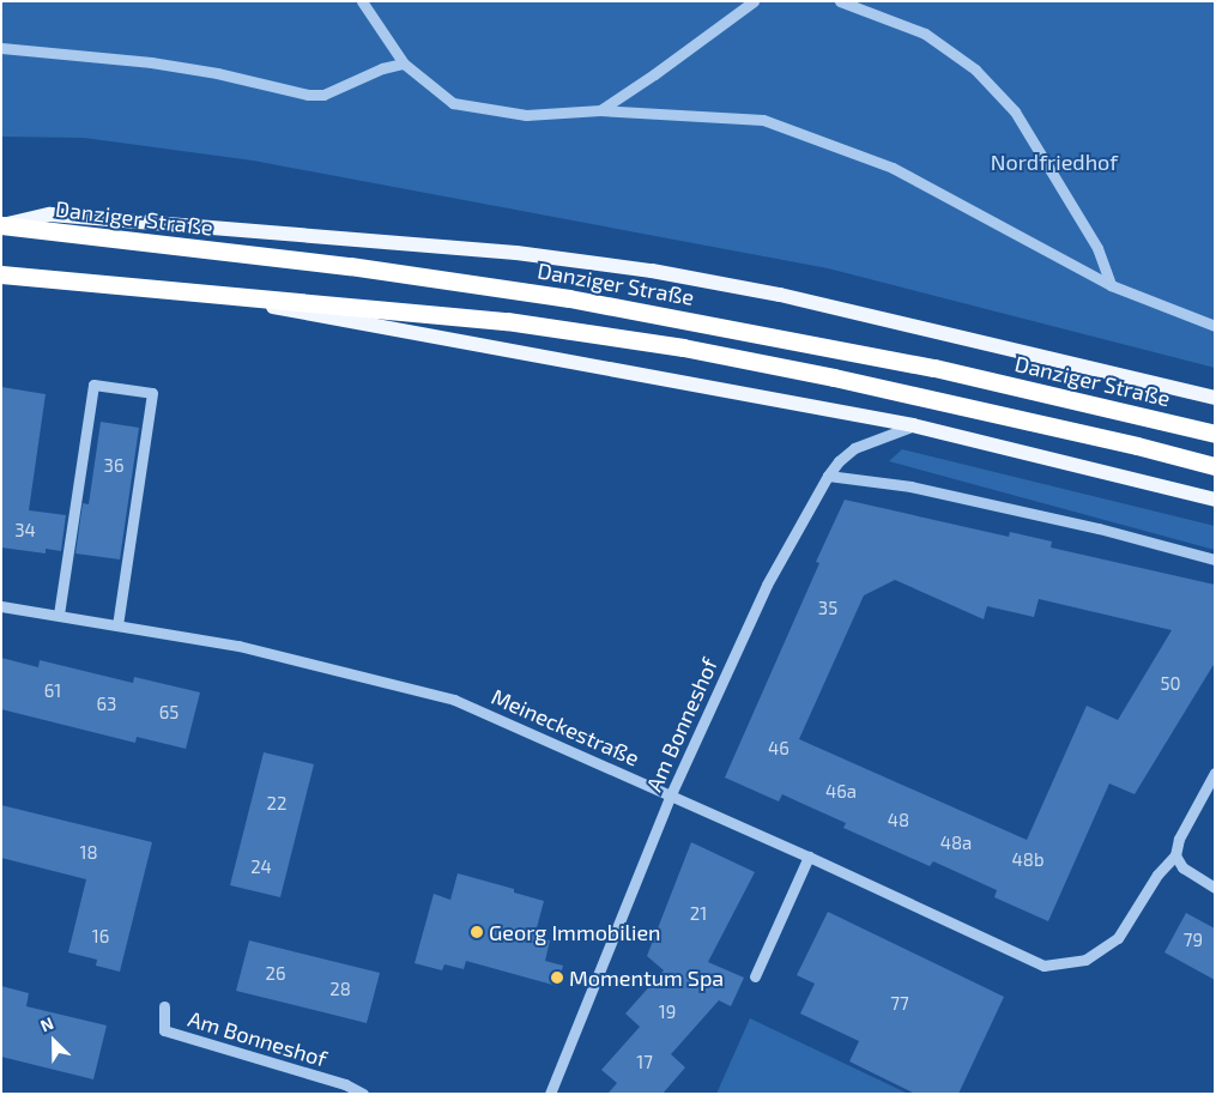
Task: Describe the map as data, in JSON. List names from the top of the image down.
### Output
{
  "streets": {
    "highway": ["Danziger Straße"],
    "street": ["Am Bonneshof", "Meineckestraße"]
  },
  "crossings": [
    ["Am Bonneshof", "Meineckestraße"]
  ],
  "parks": ["Nordfriedhof"],
  "places": ["Georg Immobilien", "Momentum Spa"],
  "house_numbers": [
    "36",
    "34",
    "35",
    "50",
    "61",
    "63",
    "65",
    "46",
    "46a",
    "22",
    "48",
    "48a",
    "18",
    "48b",
    "24",
    "21",
    "16",
    "79",
    "26",
    "28",
    "77",
    "19",
    "17"
  ],
  "north": "top left"
}
